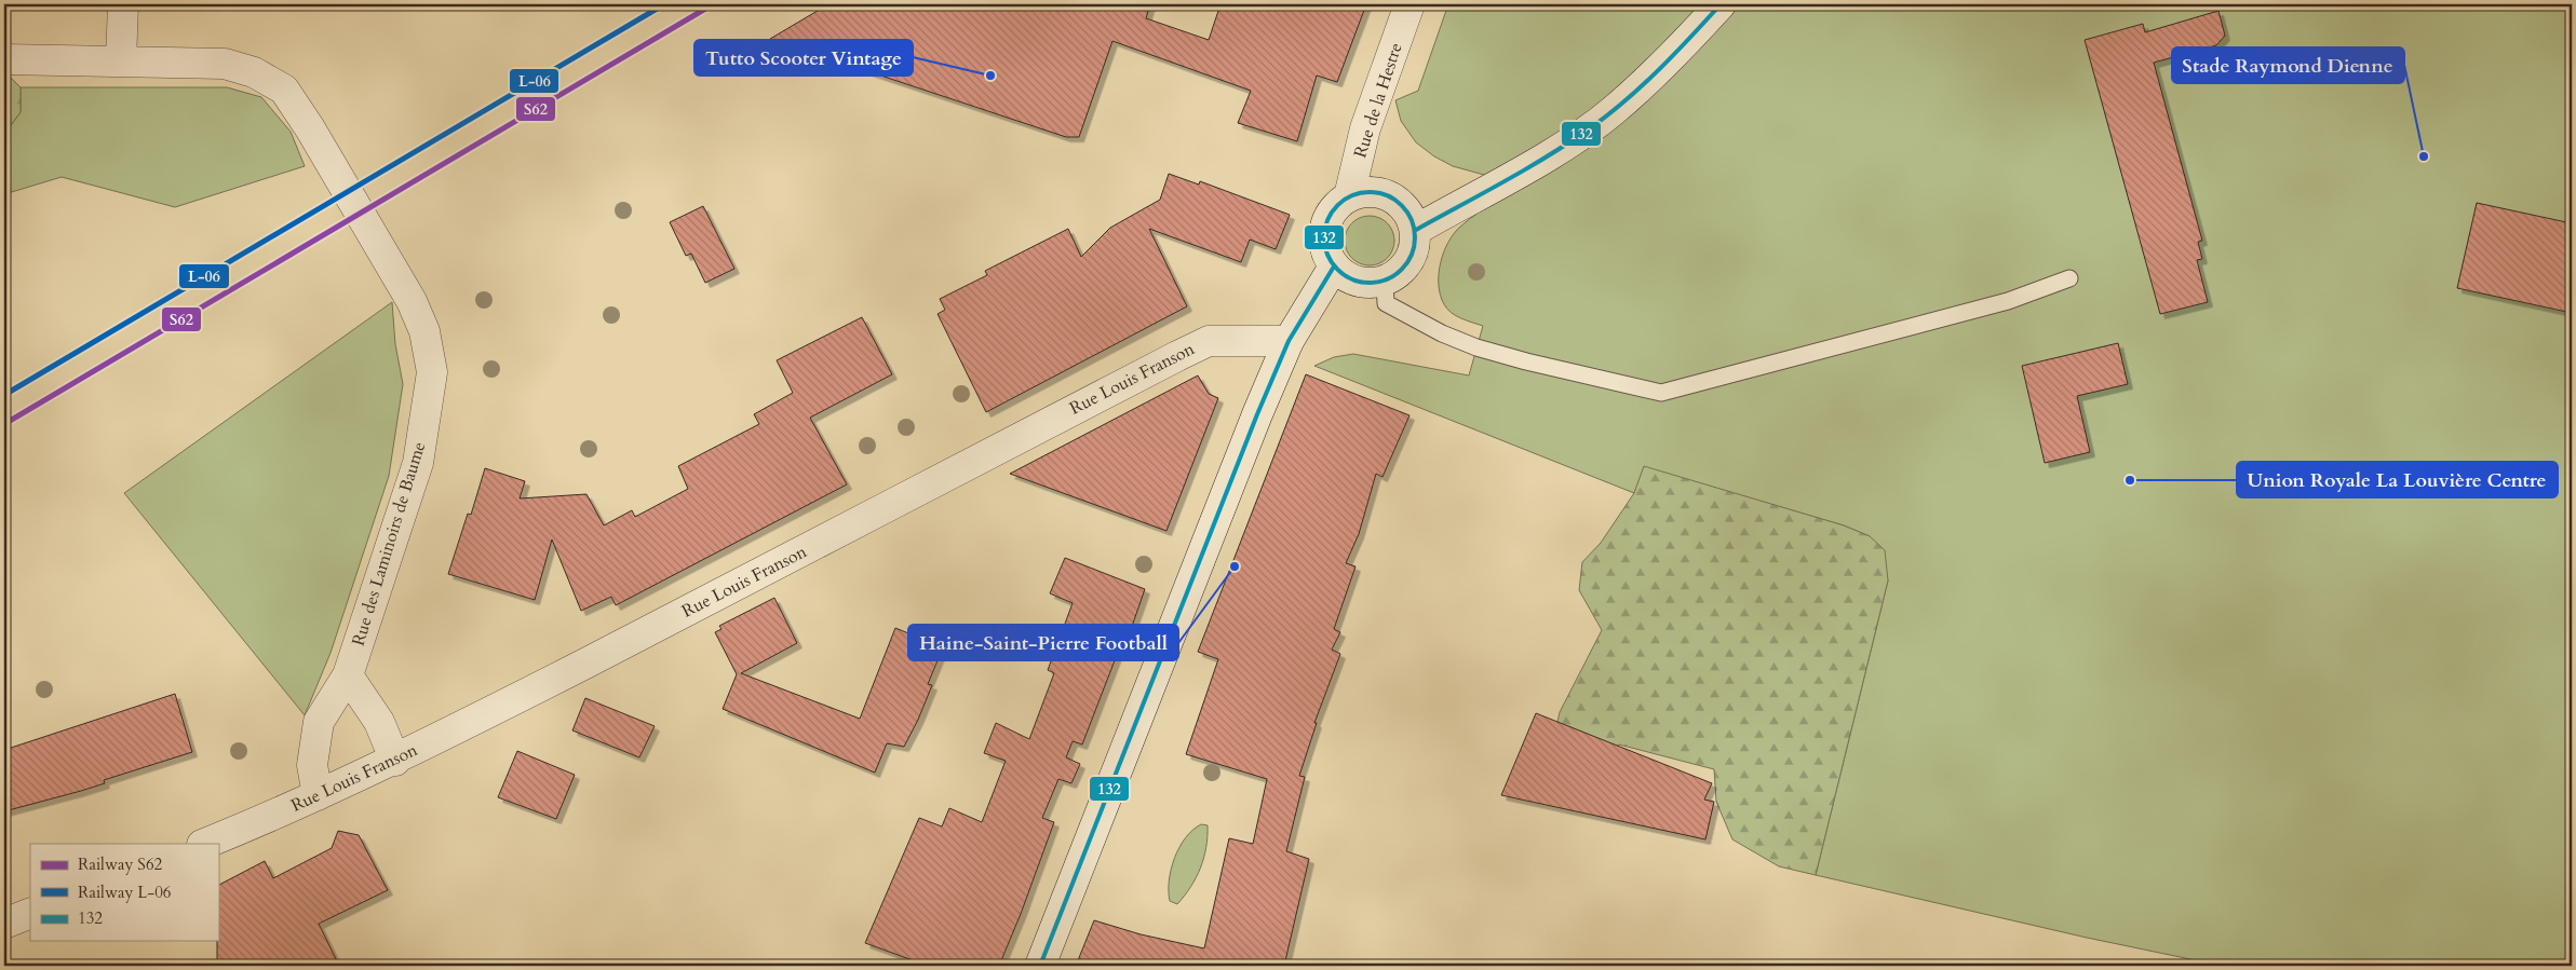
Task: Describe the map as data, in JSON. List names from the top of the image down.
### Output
{
  "streets": {
    "street": ["Rue de la Hestre", "Rue Louis Franson", "Rue des Laminoirs de Baume"]
  },
  "crossings": [
    ["Rue Louis Franson", "Rue des Laminoirs de Baume"]
  ],
  "places": [
    "Tutto Scooter Vintage",
    "Stade Raymond Dienne",
    "Union Royale La Louvière Centre",
    "Haine-Saint-Pierre Football"
  ],
  "lines": ["rail line S62", "rail line L-06", "transit line 132"],
  "legend": ["Railway S62", "Railway L-06", "132"]
}
